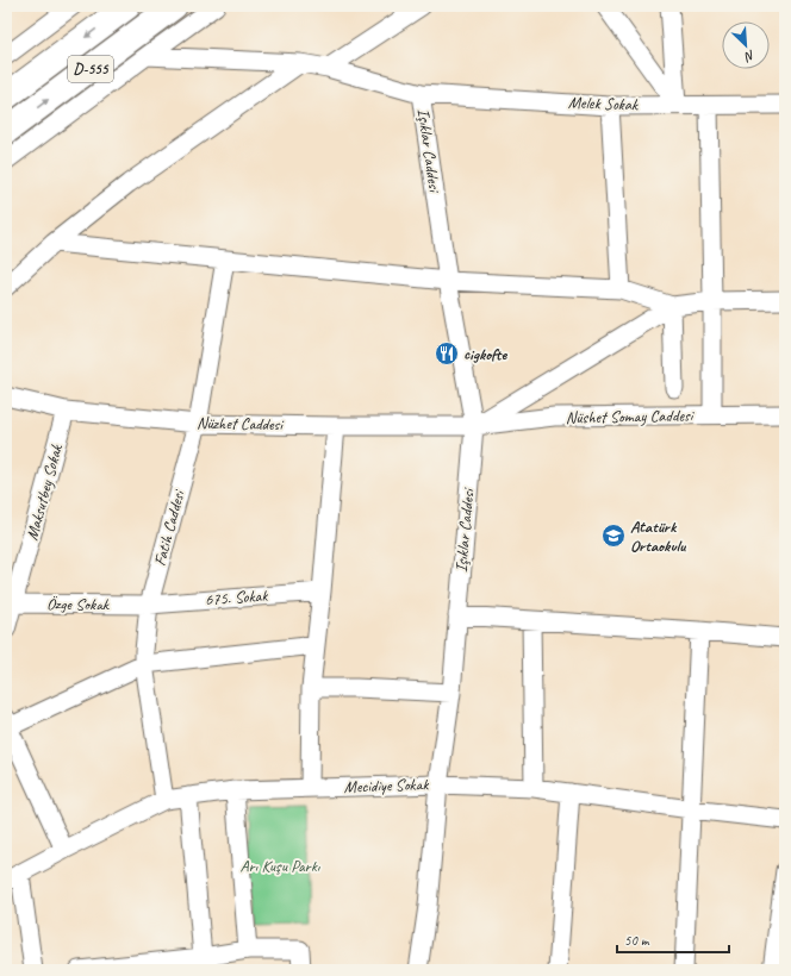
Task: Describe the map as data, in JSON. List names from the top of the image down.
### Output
{
  "streets": {
    "highway": ["D-555"],
    "street": [
      "Melek Sokak",
      "Işıklar Caddesi",
      "Nüshet Somay Caddesi",
      "Nüzhet Caddesi",
      "Maksutbey Sokak",
      "Fatih Caddesi",
      "675. Sokak",
      "Özge Sokak",
      "Mecidiye Sokak"
    ]
  },
  "crossings": [
    ["Melek Sokak", "Işıklar Caddesi"],
    ["Işıklar Caddesi", "Nüshet Somay Caddesi"],
    ["Işıklar Caddesi", "Nüzhet Caddesi"],
    ["Işıklar Caddesi", "Mecidiye Sokak"],
    ["Nüshet Somay Caddesi", "Nüzhet Caddesi"],
    ["Nüzhet Caddesi", "Maksutbey Sokak"],
    ["Nüzhet Caddesi", "Fatih Caddesi"],
    ["Maksutbey Sokak", "Özge Sokak"],
    ["Fatih Caddesi", "675. Sokak"],
    ["Fatih Caddesi", "Özge Sokak"],
    ["Fatih Caddesi", "Mecidiye Sokak"],
    ["675. Sokak", "Özge Sokak"]
  ],
  "parks": ["Arı Kuşu Parkı"],
  "places": {
    "restaurant": ["cigkofte"],
    "school or university": ["Atatürk Ortaokulu"]
  },
  "scale_bar": "50 m",
  "north": "bottom right"
}
